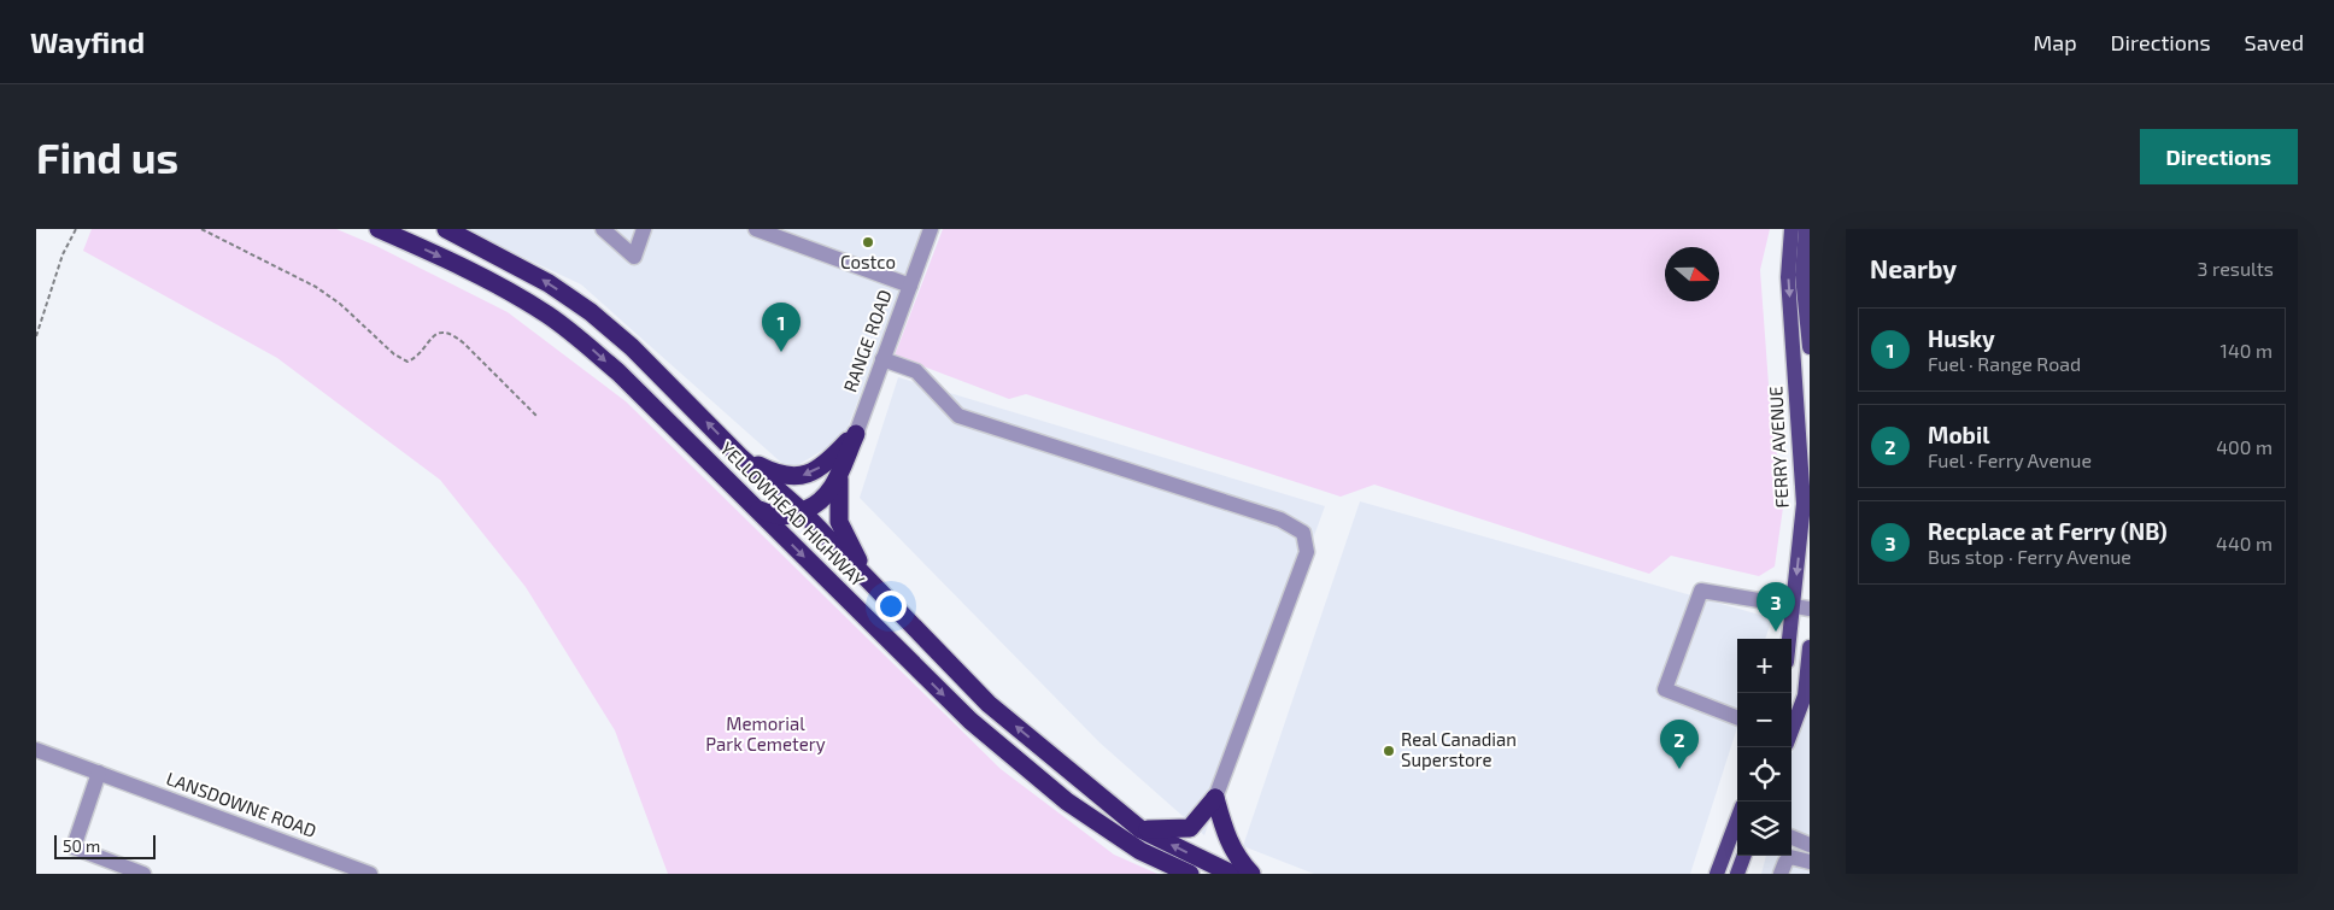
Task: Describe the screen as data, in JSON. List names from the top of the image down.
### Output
{
  "streets": {
    "highway": ["YELLOWHEAD HIGHWAY"],
    "main road": ["FERRY AVENUE"],
    "street": ["RANGE ROAD", "LANSDOWNE ROAD"]
  },
  "parks": ["Memorial Park Cemetery"],
  "places": ["Costco", "Real Canadian Superstore"],
  "scale_bar": "50 m",
  "north": "right",
  "page": {
    "header": "Wayfind",
    "nav": ["Map", "Directions", "Saved"],
    "buttons": "Directions",
    "title": "Find us",
    "heading": ["Nearby", "3 results"],
    "pins": ["1", "3", "2"],
    "list": [
      {
        "mark": "1",
        "name": "Husky",
        "note": "Fuel · Range Road",
        "value": "140 m"
      },
      {
        "mark": "2",
        "name": "Mobil",
        "note": "Fuel · Ferry Avenue",
        "value": "400 m"
      },
      {
        "mark": "3",
        "name": "Recplace at Ferry (NB)",
        "note": "Bus stop · Ferry Avenue",
        "value": "440 m"
      }
    ],
    "map_buttons": ["+", "−"],
    "scale": "50 m"
  }
}
